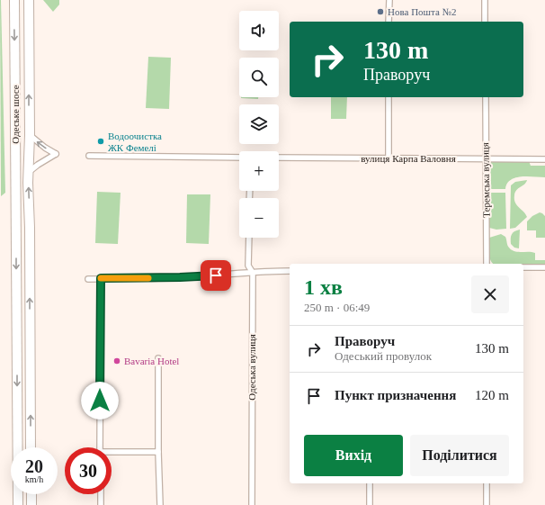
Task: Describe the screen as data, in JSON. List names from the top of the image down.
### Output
{
  "streets": {
    "highway": ["Одеське шосе"],
    "street": ["вулиця Карпа Валовня", "Теремська вулиця", "Одеська вулиця"]
  },
  "crossings": [
    ["вулиця Карпа Валовня", "Теремська вулиця"]
  ],
  "places": ["Нова Пошта №2", "Водоочистка ЖК Фемелі", "Bavaria Hotel"],
  "page": {
    "map_buttons": ["+", "−"],
    "turn": ["130 m", "Праворуч"],
    "heading": ["1 хв", "250 m · 06:49"],
    "list": [
      {
        "name": "Праворуч",
        "note": "Одеський провулок",
        "value": "130 m"
      },
      {
        "name": "Пункт призначення",
        "value": "120 m"
      }
    ],
    "buttons": ["Вихід", "Поділитися"],
    "speed": "20 km/h",
    "limit": "30"
  }
}
